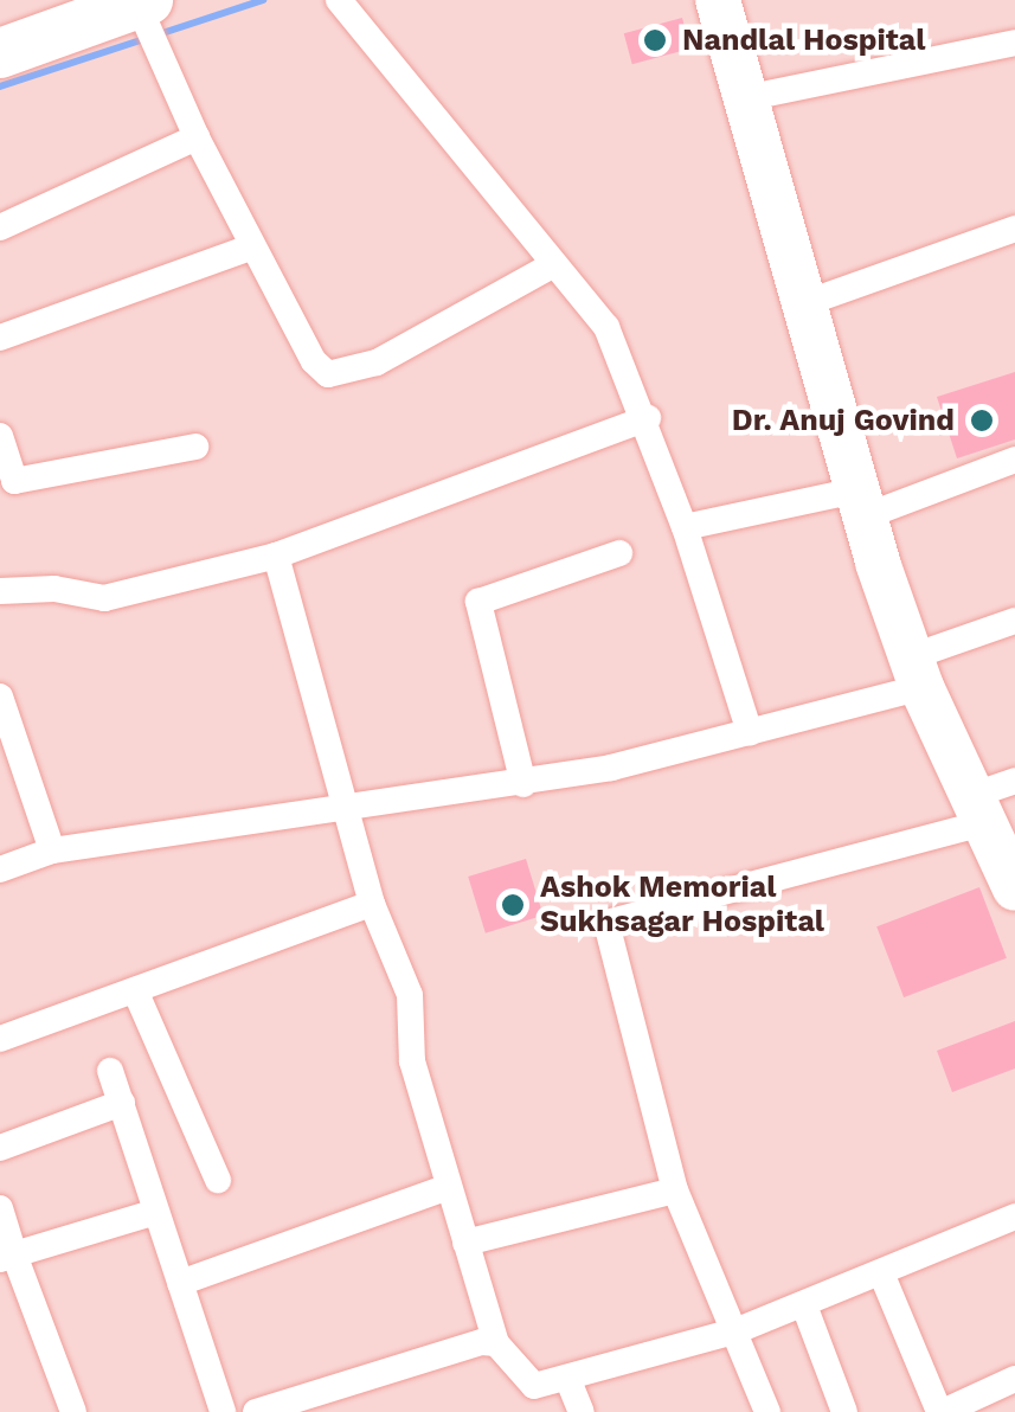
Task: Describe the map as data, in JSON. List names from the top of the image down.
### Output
{
  "places": ["Nandlal Hospital", "Dr. Anuj Govind", "Ashok Memorial Sukhsagar Hospital"]
}
